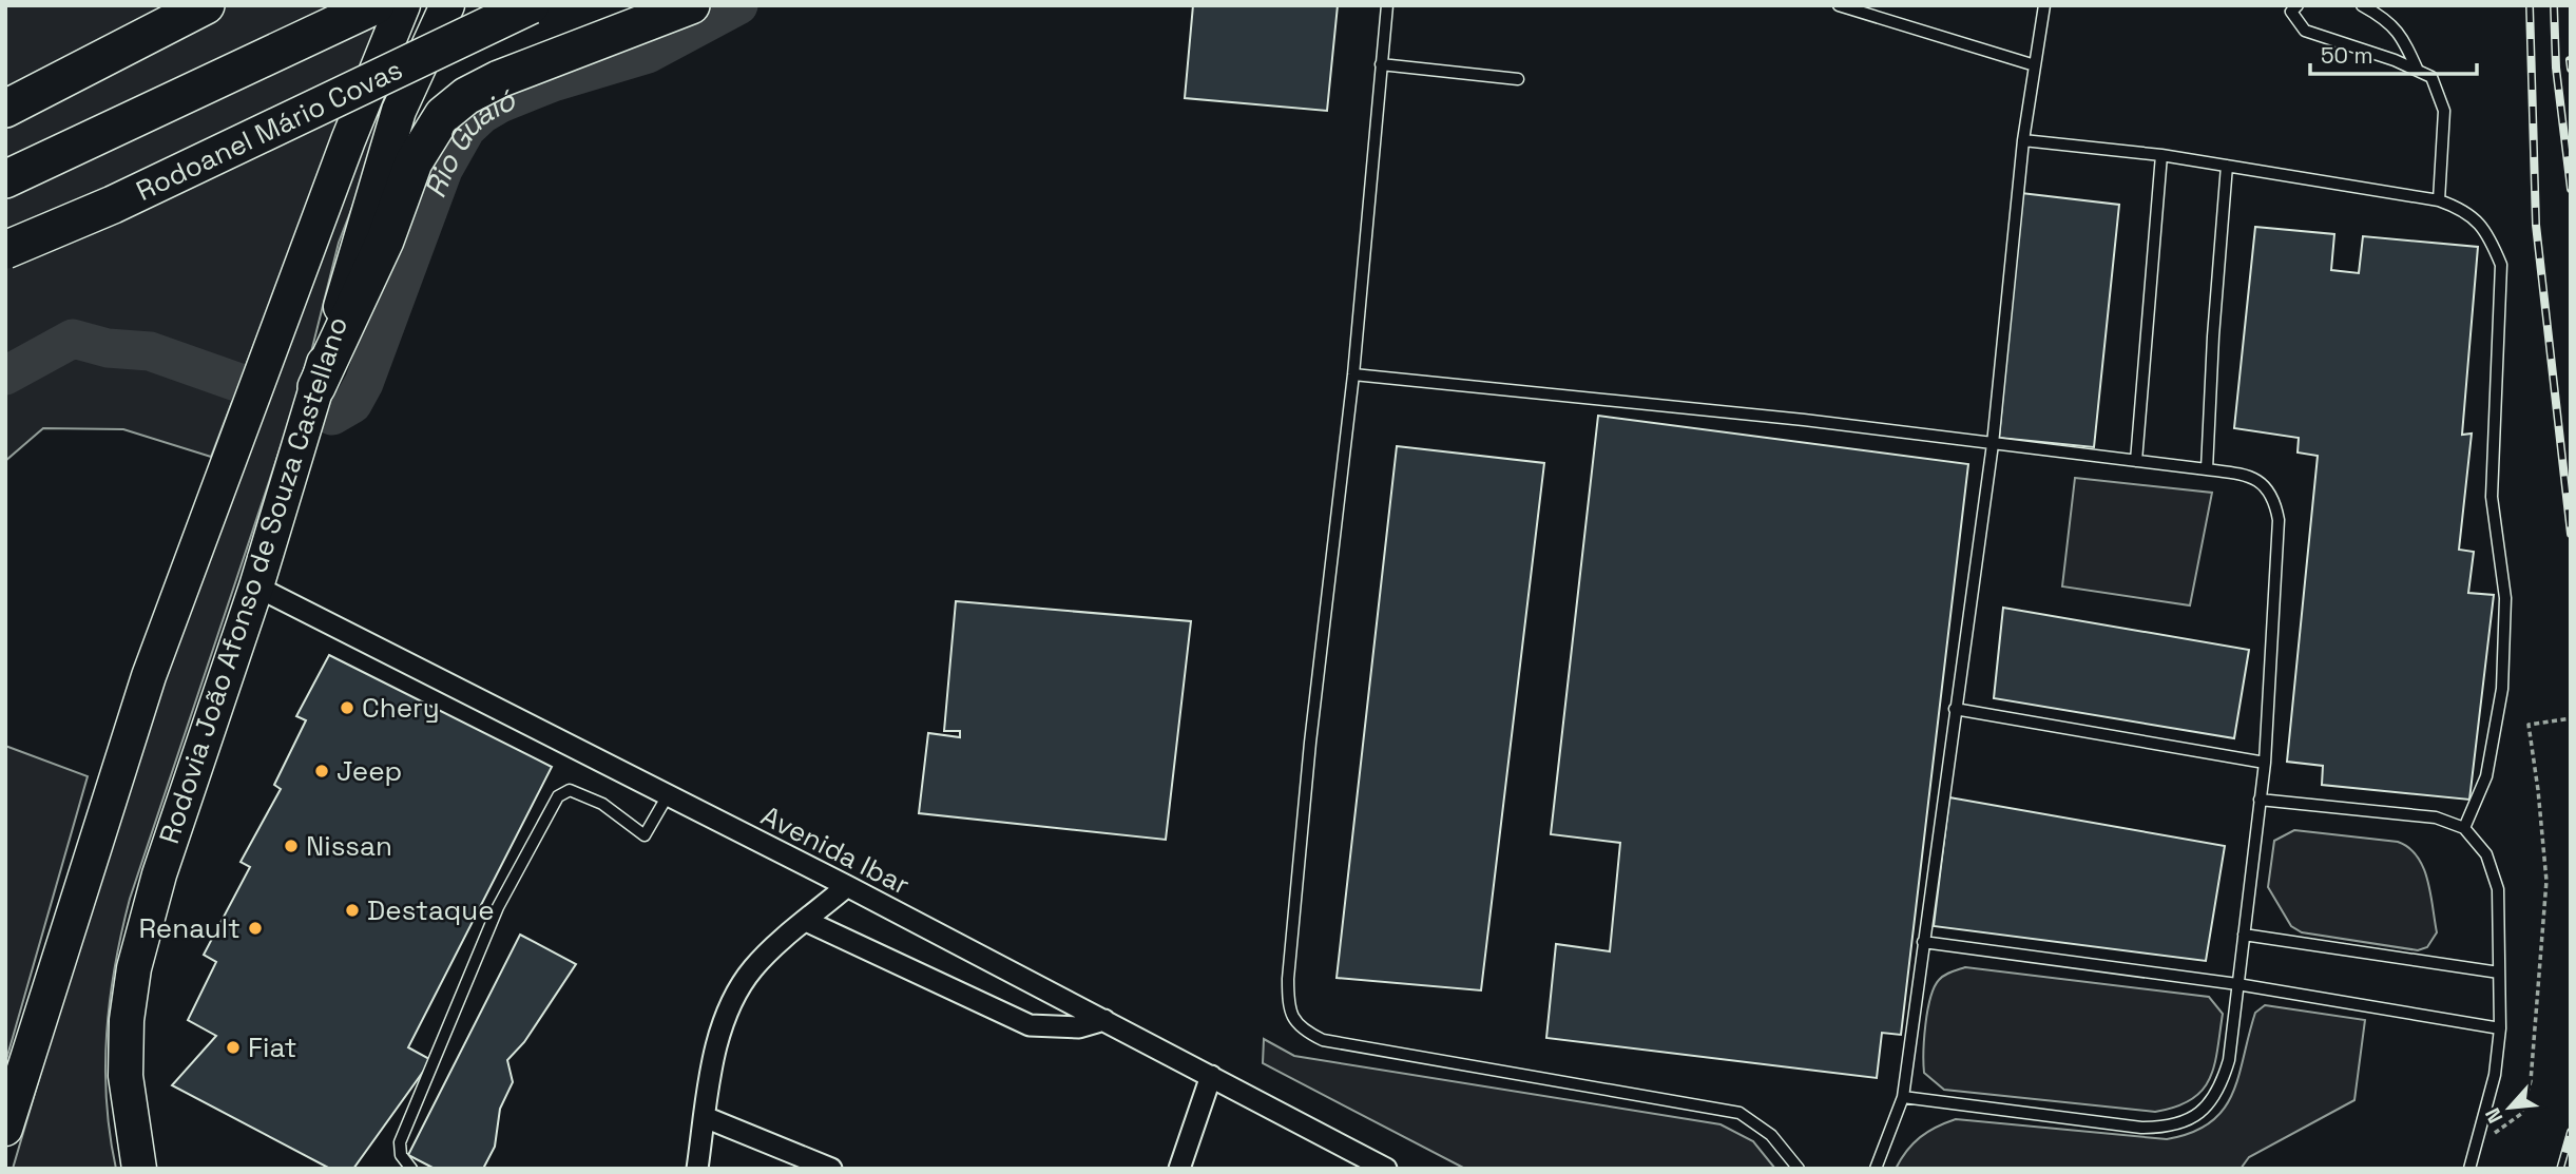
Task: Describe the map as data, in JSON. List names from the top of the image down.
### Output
{
  "streets": {
    "highway": ["Rodoanel Mário Covas", "Rodovia João Afonso de Souza Castellano"],
    "street": ["Avenida Ibar"]
  },
  "crossings": [
    ["Rodovia João Afonso de Souza Castellano", "Avenida Ibar"]
  ],
  "water": ["Rio Guaió"],
  "places": [
    "Chery",
    "Jeep",
    "Nissan",
    "Destaque",
    "Renault",
    "Fiat"
  ],
  "scale_bar": "50 m",
  "north": "bottom left"
}
